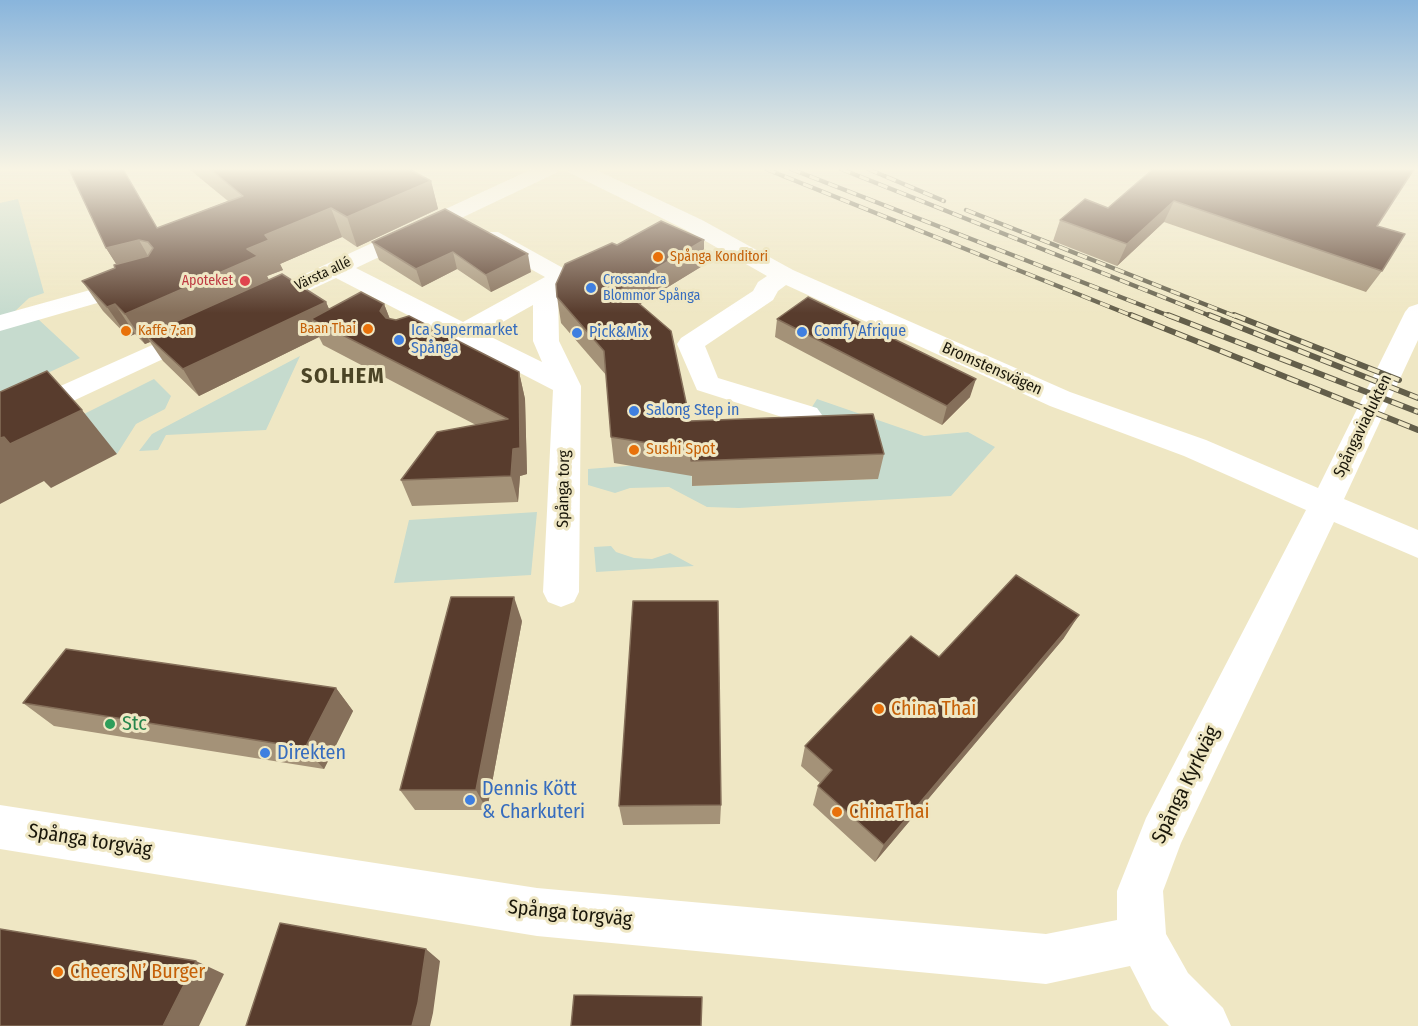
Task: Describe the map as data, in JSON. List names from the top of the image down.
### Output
{
  "streets": {
    "street": [
      "Värsta allé",
      "Bromstensvägen",
      "Spångaviadukten",
      "Spånga torg",
      "Spånga Kyrkväg",
      "Spånga torgväg"
    ]
  },
  "crossings": [
    ["Spångaviadukten", "Spånga Kyrkväg"],
    ["Spånga Kyrkväg", "Spånga torgväg"]
  ],
  "districts": ["SOLHEM"],
  "places": [
    "Spånga Konditori",
    "Apoteket",
    "Crossandra Blommor Spånga",
    "Baan Thai",
    "Kaffe 7:an",
    "Comfy Afrique",
    "Pick&Mix",
    "Ica Supermarket Spånga",
    "Salong Step in",
    "Sushi Spot",
    "China Thai",
    "Stc",
    "Direkten",
    "Dennis Kött & Charkuteri",
    "ChinaThai",
    "Cheers N’ Burger"
  ]
}
